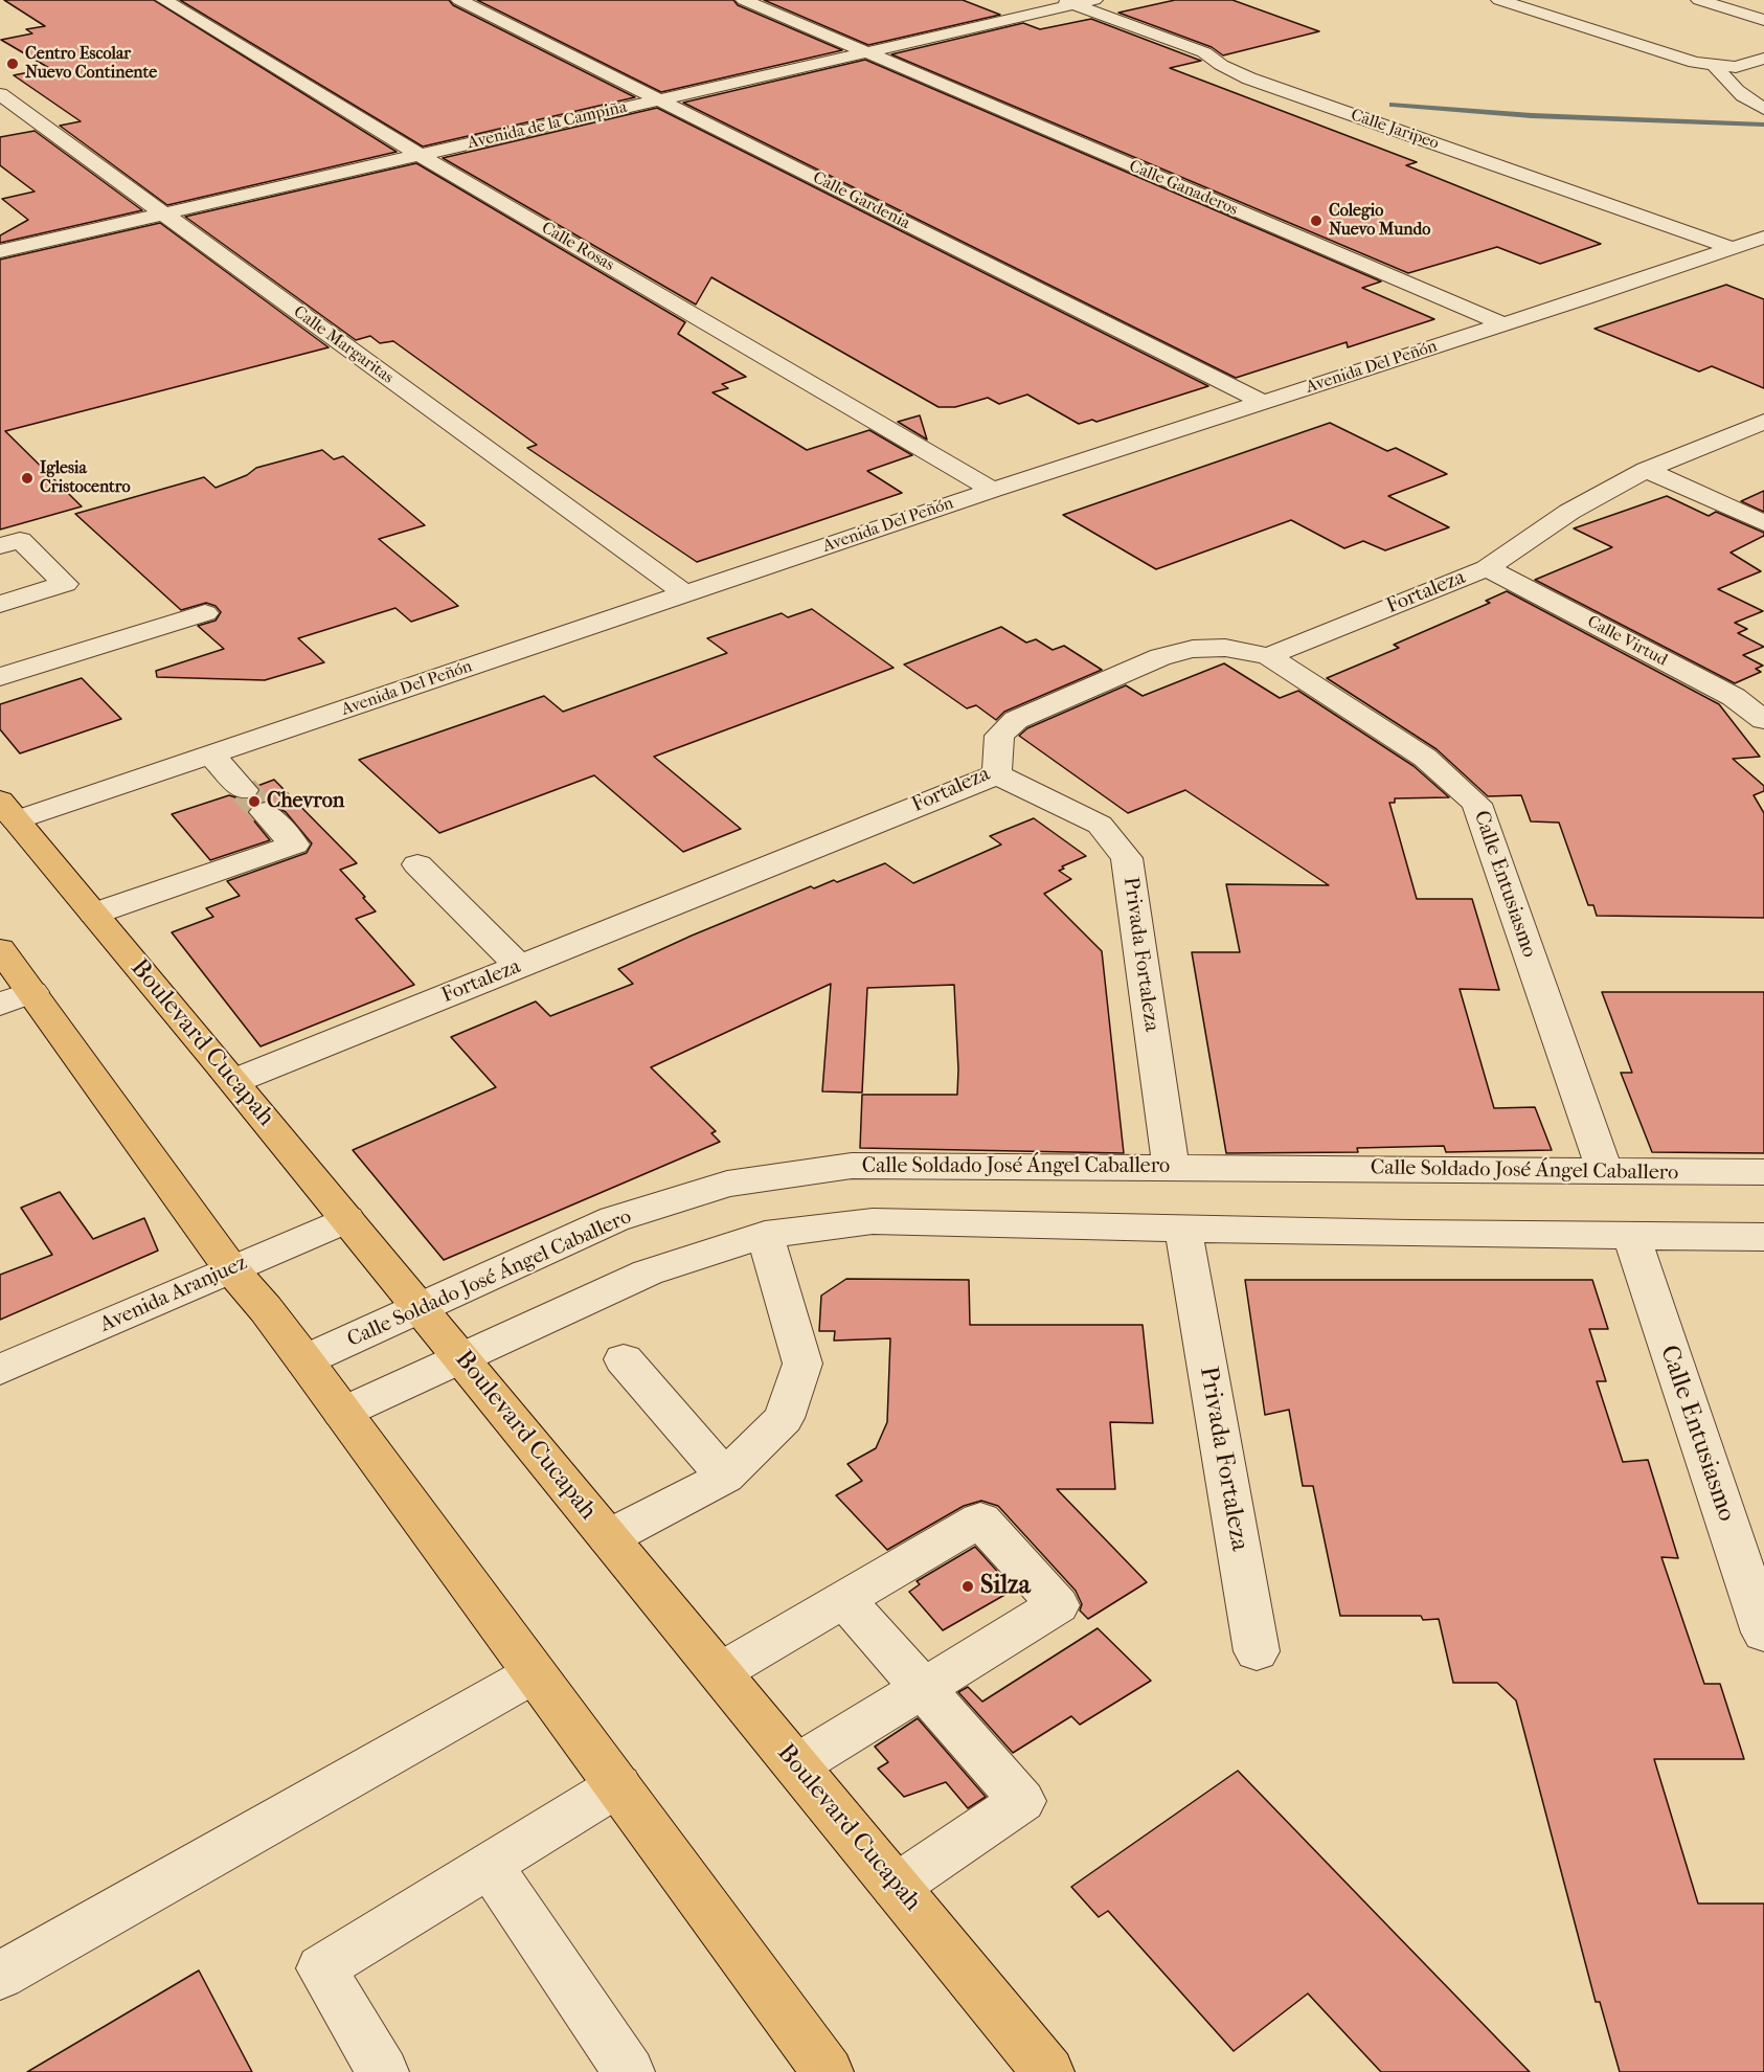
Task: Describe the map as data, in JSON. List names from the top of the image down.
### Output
{
  "streets": {
    "main road": ["Boulevard Cucapah"],
    "street": [
      "Avenida de la Campiña",
      "Calle Jaripeo",
      "Calle Ganaderos",
      "Calle Gardenia",
      "Calle Rosas",
      "Calle Margaritas",
      "Avenida Del Peñón",
      "Fortaleza",
      "Calle Virtud",
      "Calle Entusiasmo",
      "Privada Fortaleza",
      "Calle Soldado José Ángel Caballero",
      "Avenida Aranjuez"
    ]
  },
  "crossings": [
    ["Avenida de la Campiña", "Calle Jaripeo"],
    ["Avenida de la Campiña", "Calle Ganaderos"],
    ["Avenida de la Campiña", "Calle Gardenia"],
    ["Avenida de la Campiña", "Calle Rosas"],
    ["Avenida de la Campiña", "Calle Margaritas"],
    ["Calle Jaripeo", "Avenida Del Peñón"],
    ["Calle Ganaderos", "Avenida Del Peñón"],
    ["Calle Gardenia", "Avenida Del Peñón"],
    ["Calle Rosas", "Avenida Del Peñón"],
    ["Calle Margaritas", "Avenida Del Peñón"],
    ["Avenida Del Peñón", "Boulevard Cucapah"],
    ["Fortaleza", "Calle Virtud"],
    ["Fortaleza", "Calle Entusiasmo"],
    ["Fortaleza", "Privada Fortaleza"],
    ["Fortaleza", "Boulevard Cucapah"],
    ["Calle Entusiasmo", "Calle Soldado José Ángel Caballero"],
    ["Privada Fortaleza", "Calle Soldado José Ángel Caballero"],
    ["Boulevard Cucapah", "Calle Soldado José Ángel Caballero"],
    ["Boulevard Cucapah", "Avenida Aranjuez"]
  ],
  "places": [
    "Centro Escolar Nuevo Continente",
    "Colegio Nuevo Mundo",
    "Iglesia Cristocentro",
    "Chevron",
    "Silza"
  ]
}
